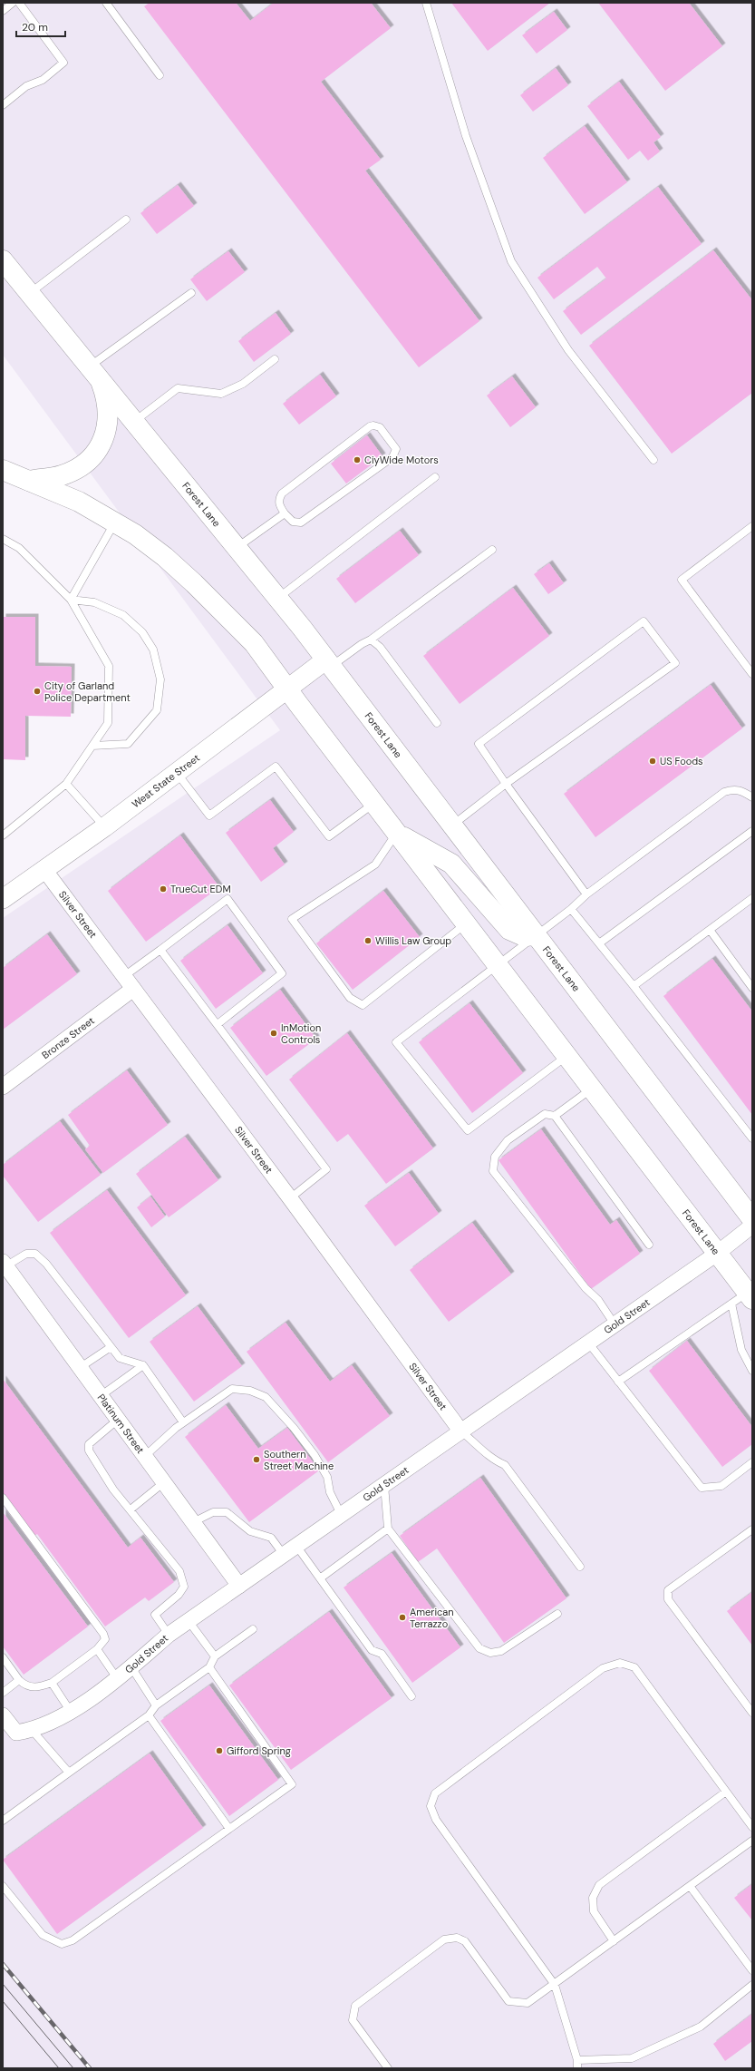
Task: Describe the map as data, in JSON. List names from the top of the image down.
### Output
{
  "streets": {
    "main road": ["Forest Lane"],
    "street": [
      "West State Street",
      "Silver Street",
      "Bronze Street",
      "Gold Street",
      "Platinum Street"
    ]
  },
  "crossings": [
    ["Forest Lane", "West State Street"],
    ["Forest Lane", "Gold Street"],
    ["West State Street", "Silver Street"],
    ["Silver Street", "Bronze Street"],
    ["Silver Street", "Gold Street"],
    ["Gold Street", "Platinum Street"]
  ],
  "places": [
    "CiyWide Motors",
    "City of Garland Police Department",
    "US Foods",
    "TrueCut EDM",
    "Willis Law Group",
    "InMotion Controls",
    "Southern Street Machine",
    "American Terrazzo",
    "Gifford Spring"
  ],
  "scale_bar": "20 m"
}
